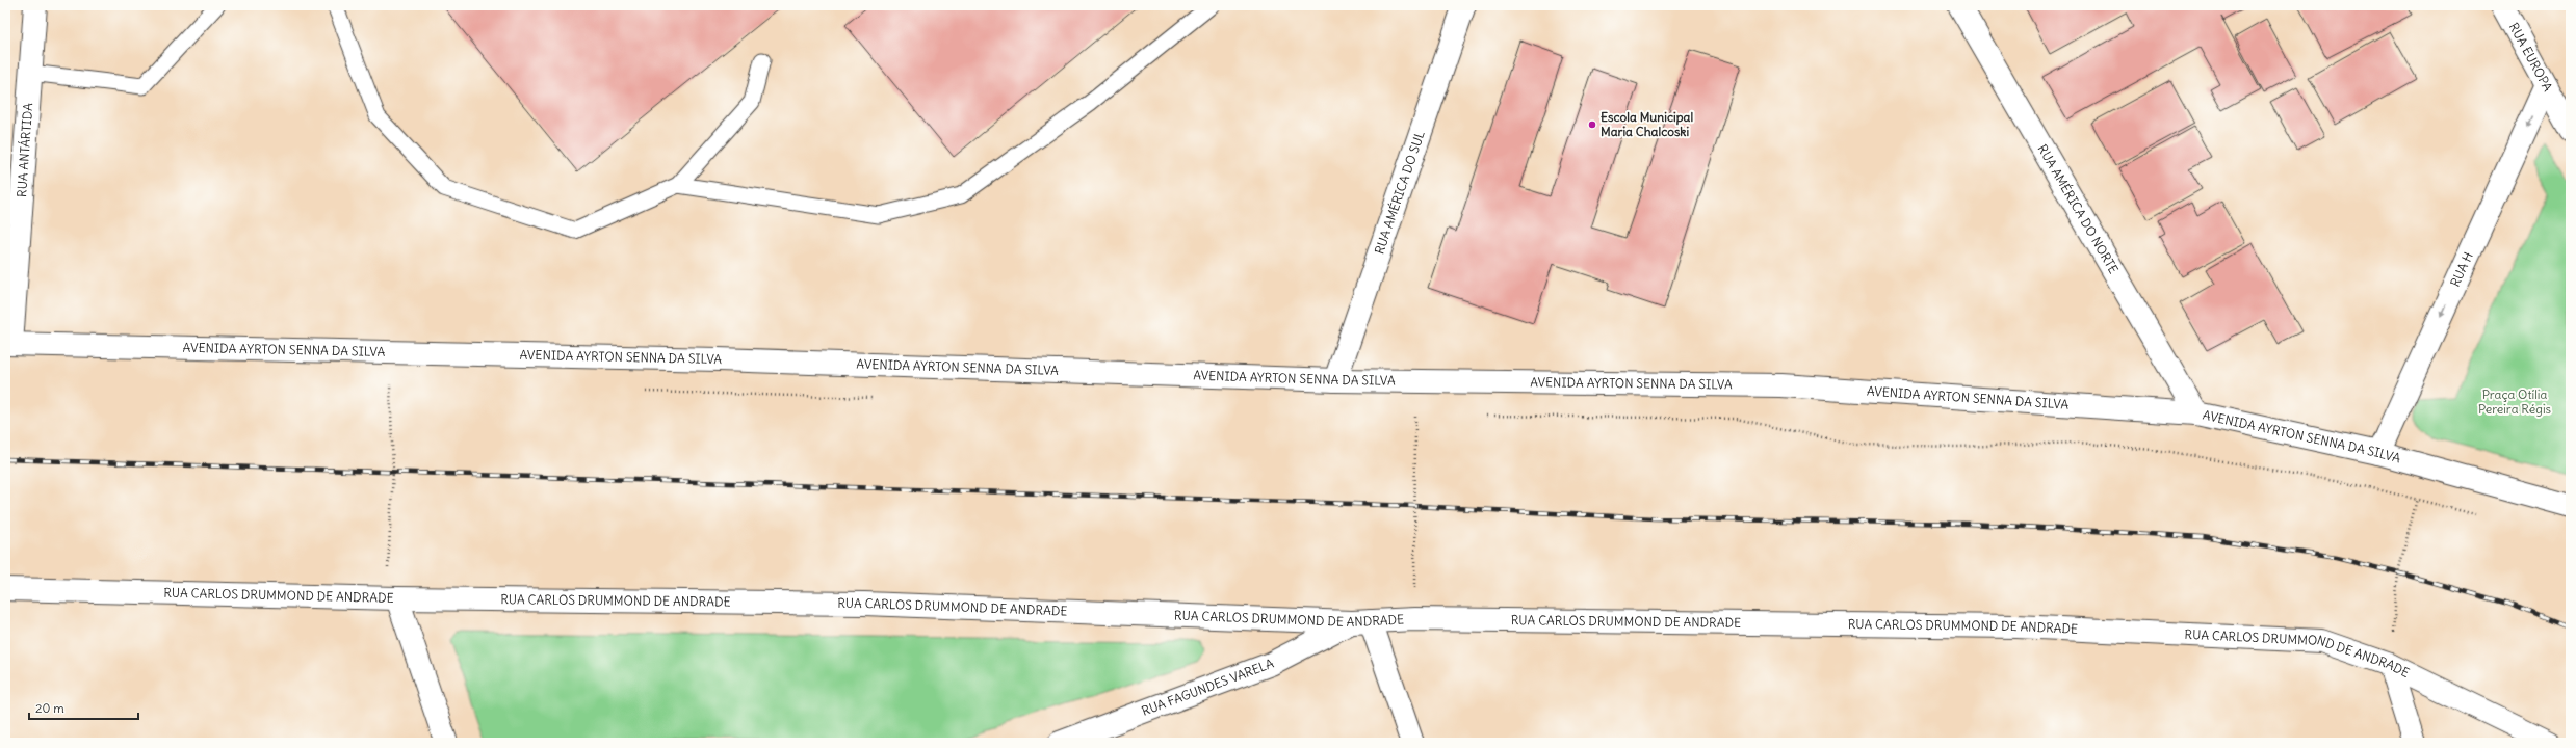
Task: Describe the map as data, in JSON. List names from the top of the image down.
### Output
{
  "streets": {
    "street": [
      "RUA EUROPA",
      "RUA ANTÁRTIDA",
      "RUA AMÉRICA DO SUL",
      "RUA AMÉRICA DO NORTE",
      "RUA H",
      "AVENIDA AYRTON SENNA DA SILVA",
      "RUA CARLOS DRUMMOND DE ANDRADE",
      "RUA FAGUNDES VARELA"
    ]
  },
  "crossings": [
    ["RUA EUROPA", "RUA H"],
    ["RUA ANTÁRTIDA", "AVENIDA AYRTON SENNA DA SILVA"],
    ["RUA AMÉRICA DO SUL", "AVENIDA AYRTON SENNA DA SILVA"],
    ["RUA AMÉRICA DO NORTE", "AVENIDA AYRTON SENNA DA SILVA"],
    ["RUA H", "AVENIDA AYRTON SENNA DA SILVA"],
    ["RUA CARLOS DRUMMOND DE ANDRADE", "RUA FAGUNDES VARELA"]
  ],
  "one_way": ["RUA H"],
  "parks": ["Praça Otília Pereira Régis"],
  "places": ["Escola Municipal Maria Chalcoski"],
  "scale_bar": "20 m"
}
